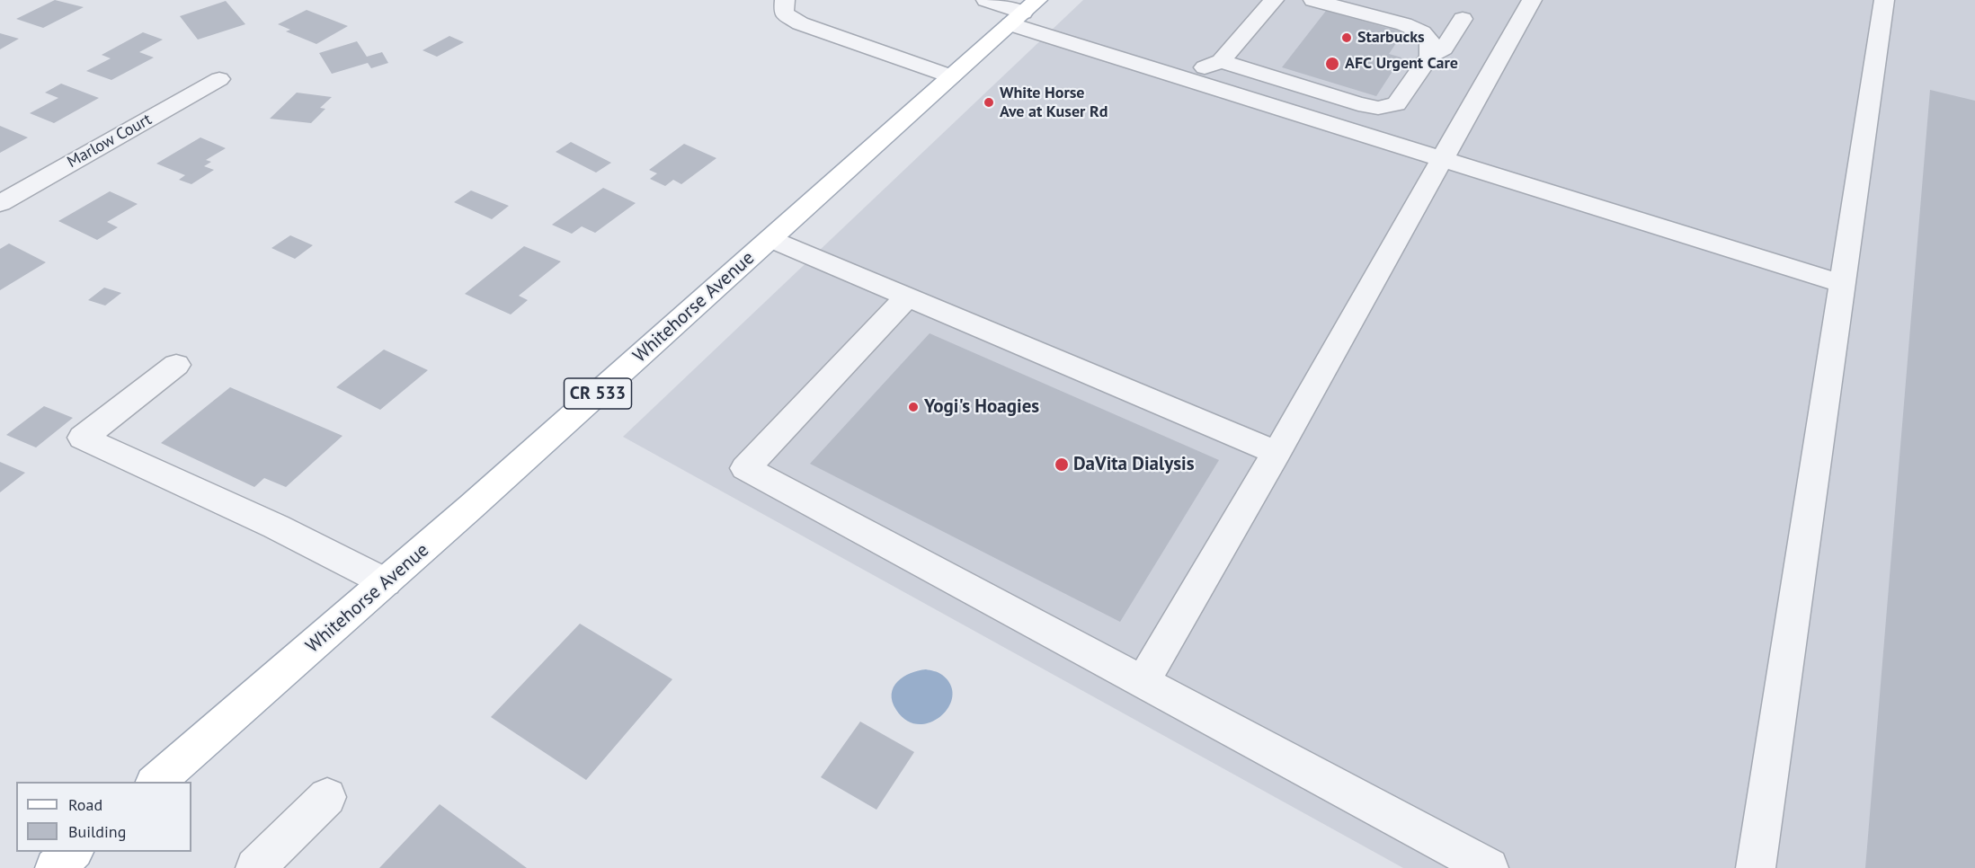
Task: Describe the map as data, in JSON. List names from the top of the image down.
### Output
{
  "streets": {
    "main road": ["Whitehorse Avenue", "CR 533"],
    "street": ["Marlow Court"]
  },
  "places": [
    "Starbucks",
    "AFC Urgent Care",
    "White Horse Ave at Kuser Rd",
    "Yogi's Hoagies",
    "DaVita Dialysis"
  ],
  "legend": ["Road", "Building"]
}
